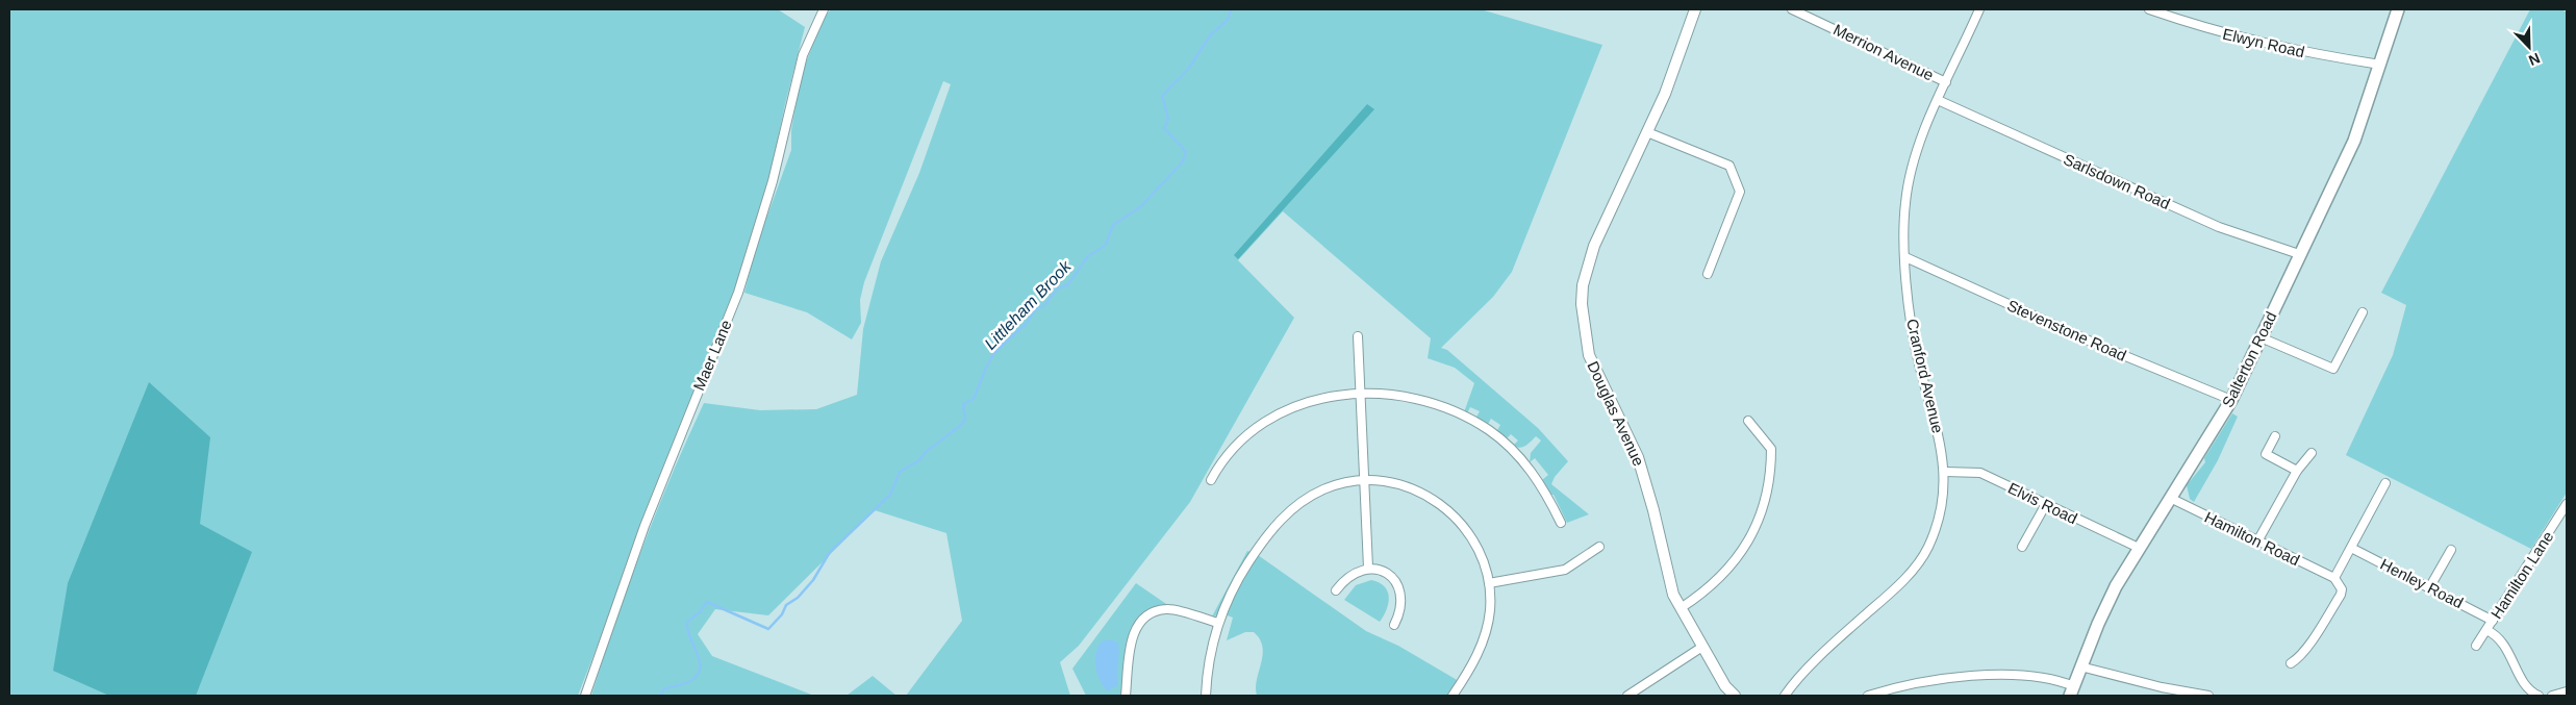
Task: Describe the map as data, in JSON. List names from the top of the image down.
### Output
{
  "streets": {
    "main road": ["Salterton Road"],
    "street": [
      "Elwyn Road",
      "Merrion Avenue",
      "Sarlsdown Road",
      "Stevenstone Road",
      "Maer Lane",
      "Cranford Avenue",
      "Douglas Avenue",
      "Elvis Road",
      "Hamilton Road",
      "Hamilton Lane",
      "Henley Road"
    ]
  },
  "crossings": [
    ["Elwyn Road", "Salterton Road"],
    ["Merrion Avenue", "Cranford Avenue"],
    ["Sarlsdown Road", "Salterton Road"],
    ["Sarlsdown Road", "Cranford Avenue"],
    ["Stevenstone Road", "Salterton Road"],
    ["Stevenstone Road", "Cranford Avenue"],
    ["Salterton Road", "Elvis Road"],
    ["Salterton Road", "Hamilton Road"],
    ["Cranford Avenue", "Elvis Road"],
    ["Hamilton Lane", "Henley Road"]
  ],
  "water": ["Littleham Brook"],
  "north": "bottom right"
}
